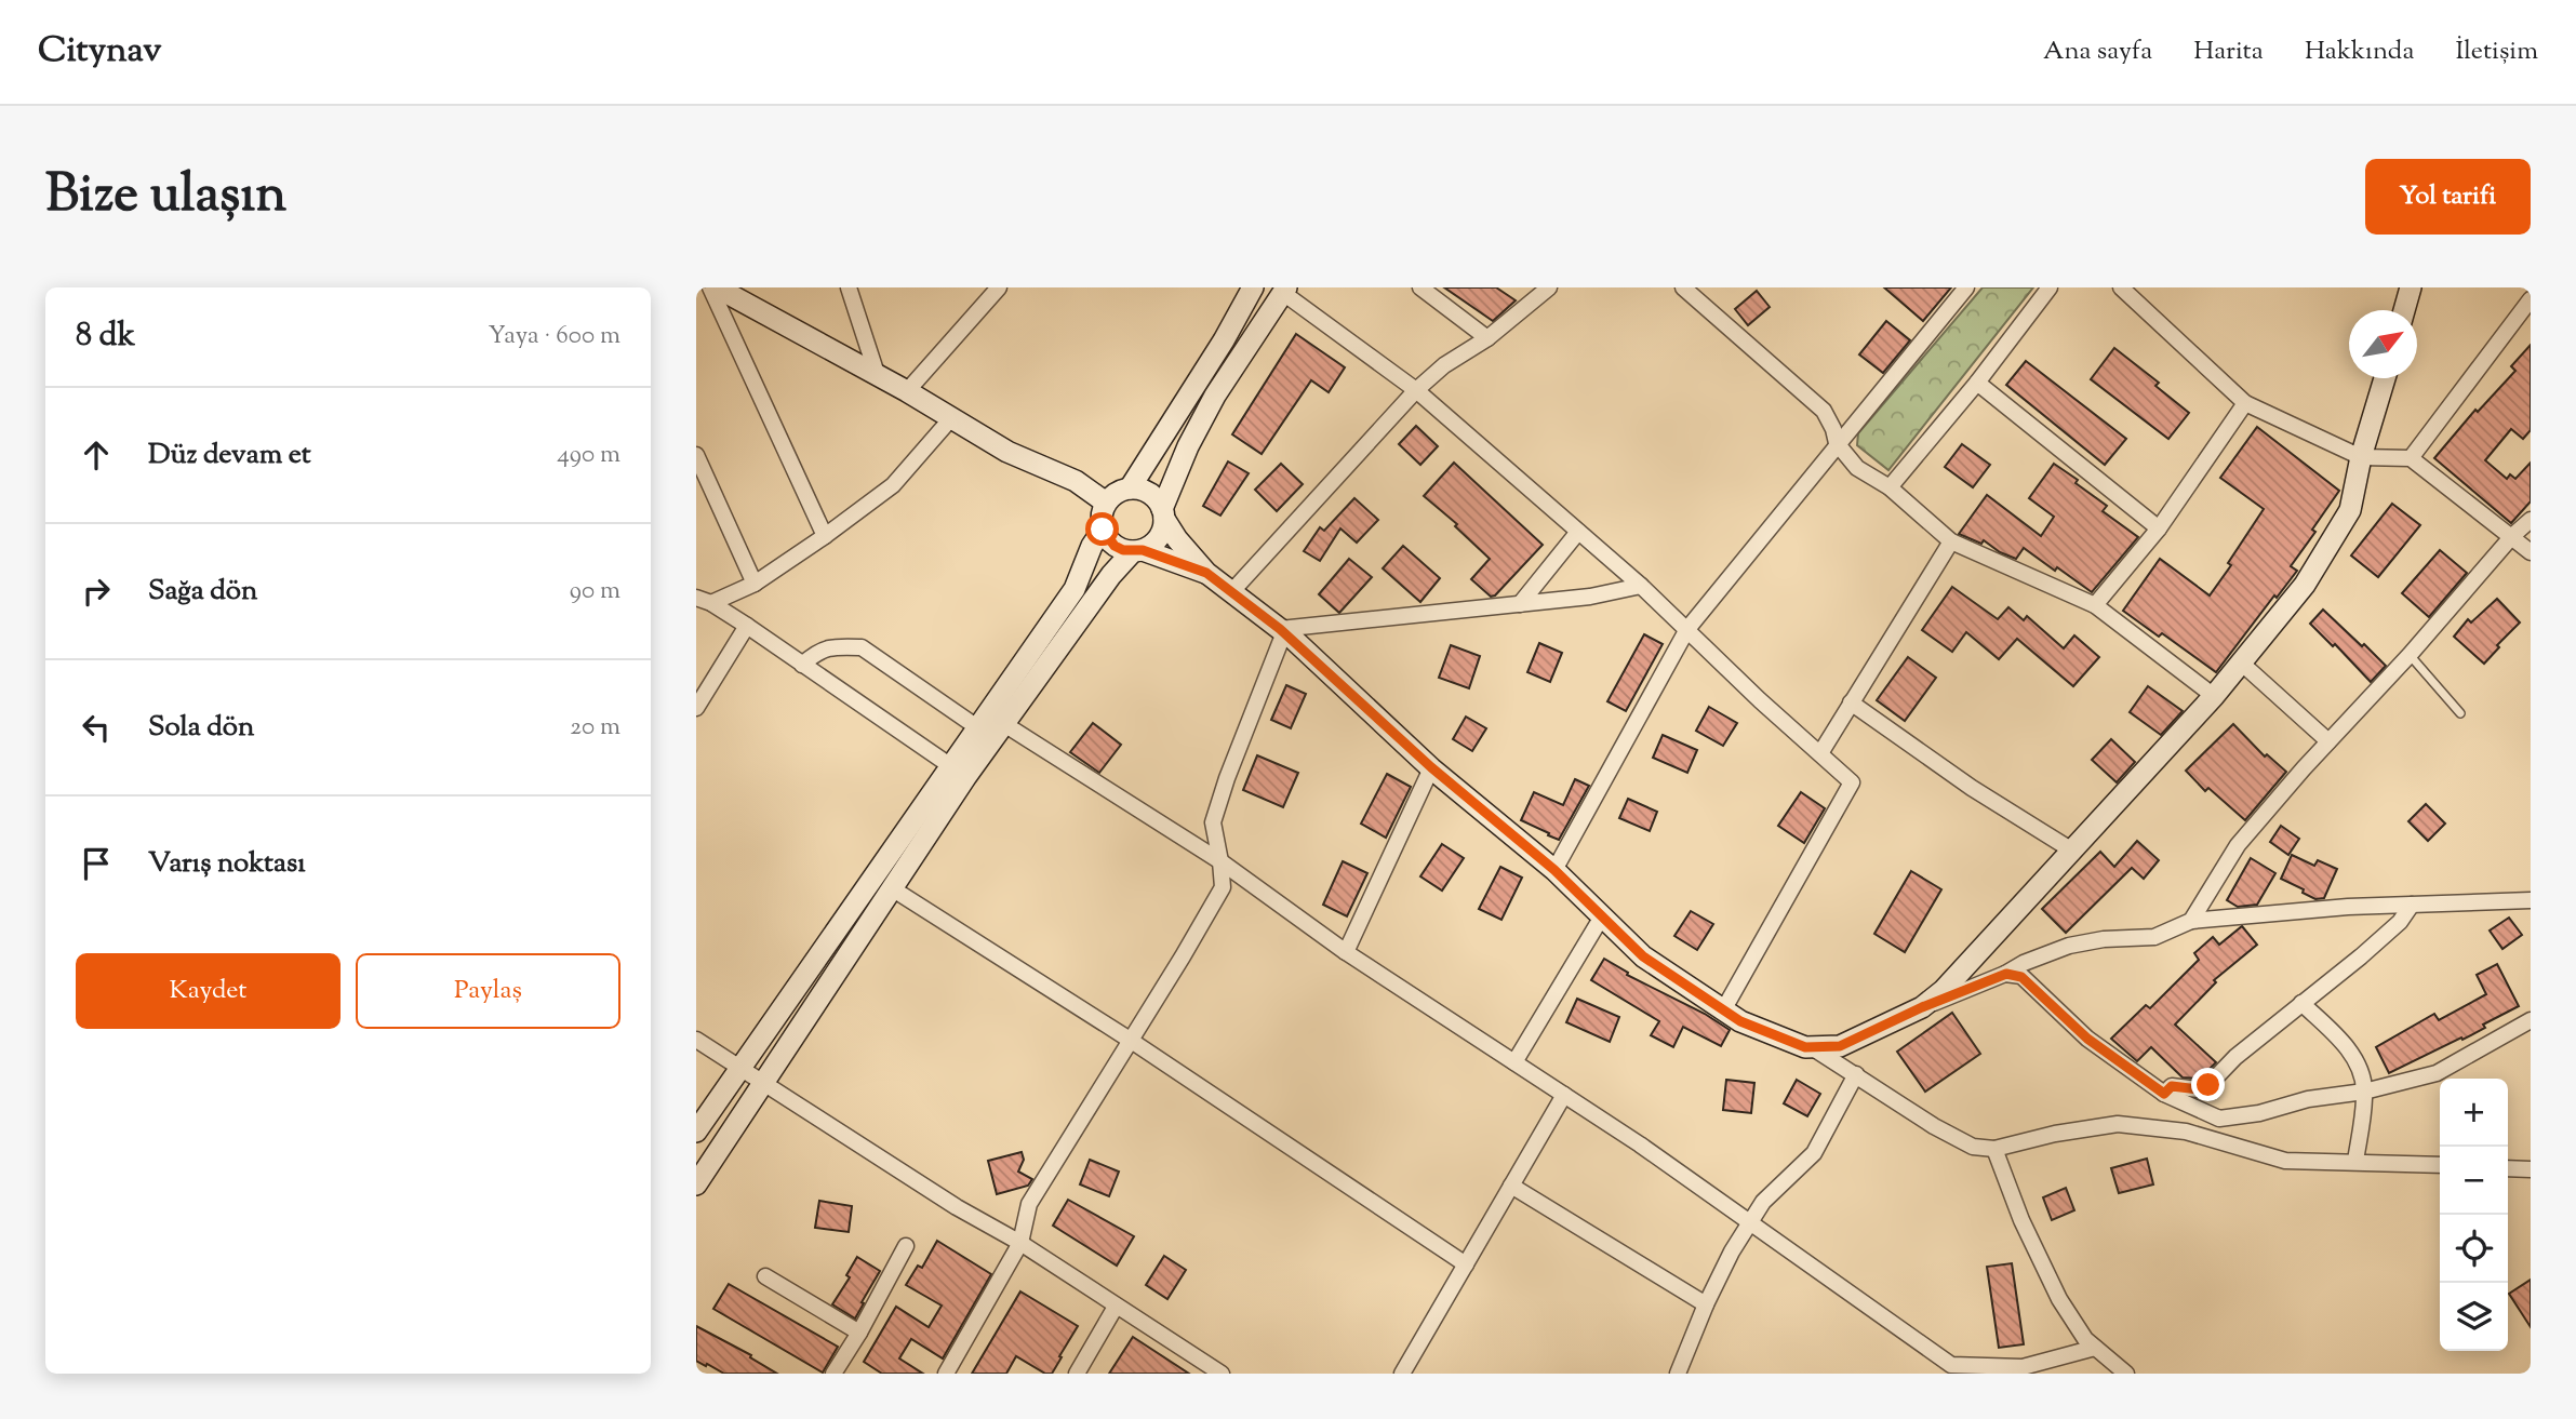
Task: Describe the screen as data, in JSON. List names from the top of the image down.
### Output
{
  "north": "top right",
  "page": {
    "header": "Citynav",
    "nav": [
      "Ana sayfa",
      "Harita",
      "Hakkında",
      "İletişim"
    ],
    "title": "Bize ulaşın",
    "buttons": [
      "Yol tarifi",
      ["Kaydet", "Paylaş"]
    ],
    "heading": ["8 dk", "Yaya · 600 m"],
    "list": [
      ["Düz devam et", "490 m"],
      ["Sağa dön", "90 m"],
      ["Sola dön", "20 m"],
      "Varış noktası"
    ],
    "map_buttons": ["+", "−"]
  }
}
